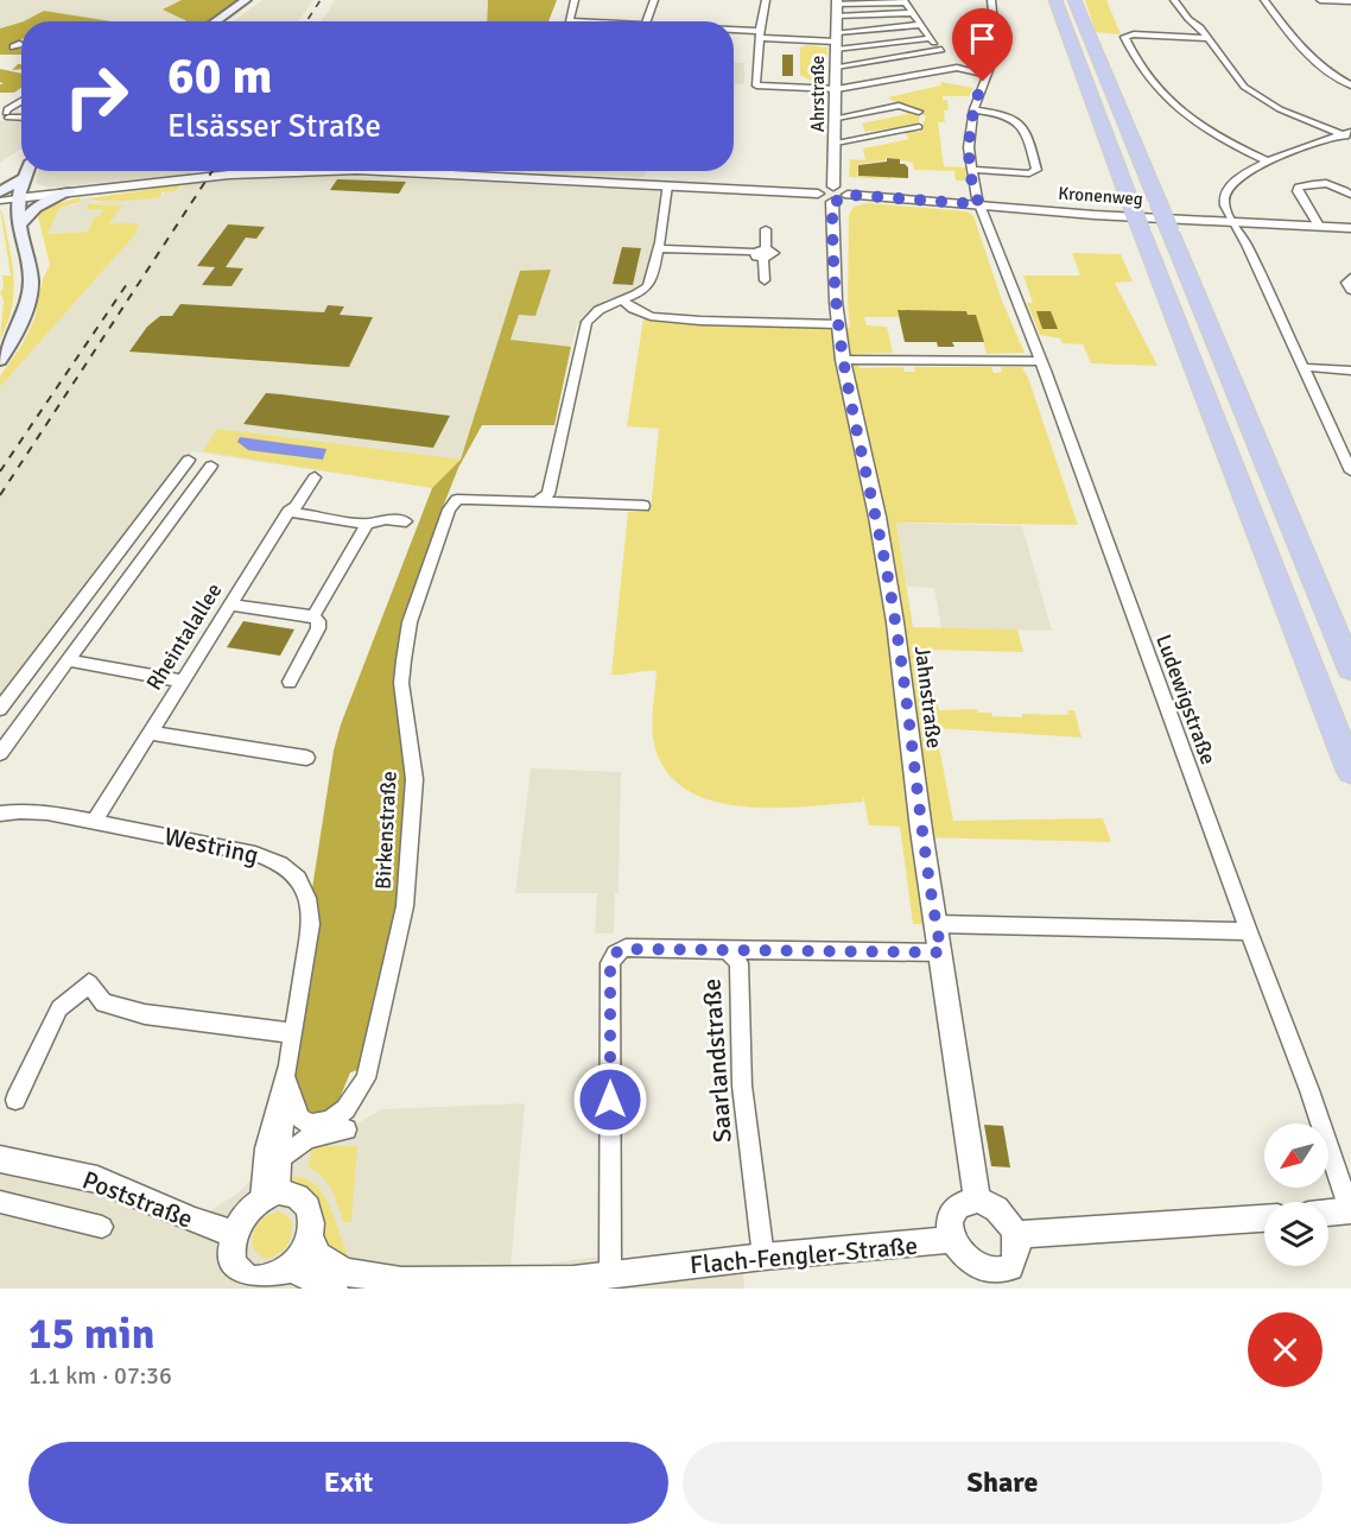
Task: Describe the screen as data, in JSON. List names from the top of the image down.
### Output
{
  "streets": {
    "street": [
      "Ahrstraße",
      "Kronenweg",
      "Rheintalallee",
      "Jahnstraße",
      "Ludewigstraße",
      "Birkenstraße",
      "Westring",
      "Saarlandstraße",
      "Poststraße",
      "Flach-Fengler-Straße"
    ]
  },
  "crossings": [
    ["Ahrstraße", "Kronenweg"],
    ["Ahrstraße", "Jahnstraße"],
    ["Kronenweg", "Jahnstraße"],
    ["Kronenweg", "Ludewigstraße"],
    ["Rheintalallee", "Westring"],
    ["Jahnstraße", "Saarlandstraße"],
    ["Jahnstraße", "Flach-Fengler-Straße"],
    ["Birkenstraße", "Westring"],
    ["Westring", "Poststraße"],
    ["Westring", "Flach-Fengler-Straße"],
    ["Saarlandstraße", "Flach-Fengler-Straße"],
    ["Poststraße", "Flach-Fengler-Straße"]
  ],
  "north": "bottom left",
  "page": {
    "turn": ["60 m", "Elsässer Straße"],
    "heading": ["15 min", "1.1 km · 07:36"],
    "buttons": ["Exit", "Share"]
  }
}
